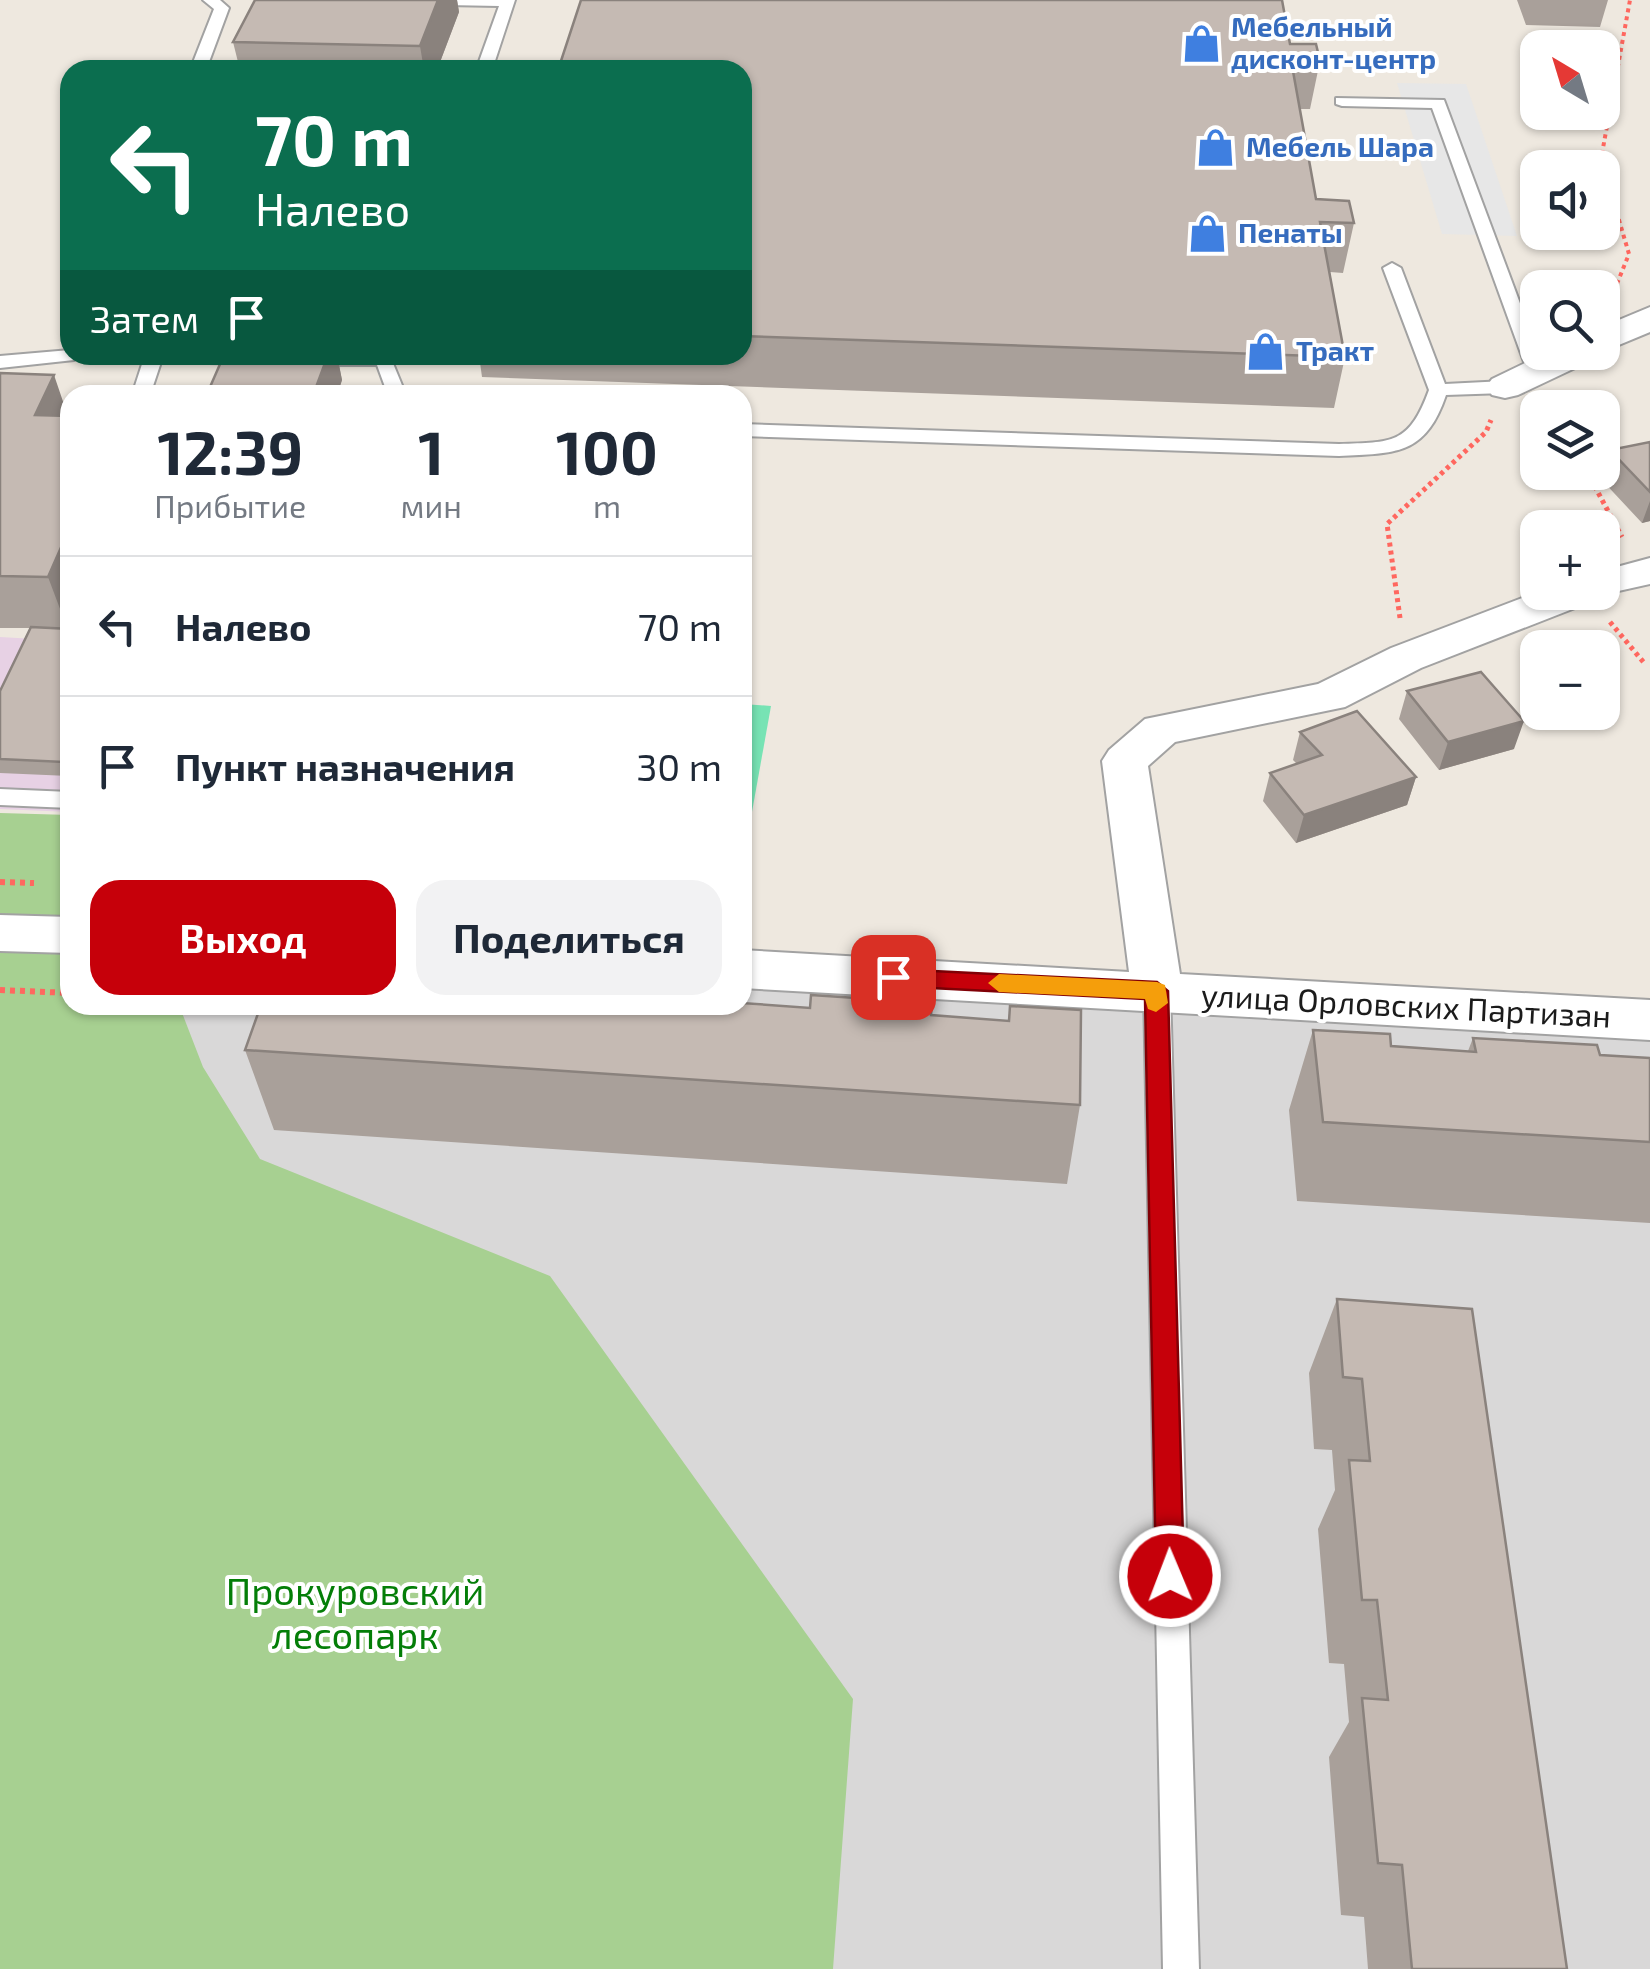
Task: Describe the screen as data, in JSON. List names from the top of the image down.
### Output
{
  "streets": {
    "street": ["улица Орловских Партизан"]
  },
  "parks": ["Прокуровский лесопарк"],
  "places": {
    "shop": [
      "Мебельный дисконт-центр",
      "Мебель Шара",
      "Пенаты",
      "Тракт"
    ]
  },
  "north": "top left",
  "page": {
    "map_buttons": ["+", "−"],
    "turn": ["70 m", "Налево"],
    "then": "Затем",
    "eta": [
      "12:39",
      "Прибытие",
      "1",
      "мин",
      "100",
      "m"
    ],
    "list": [
      {
        "name": "Налево",
        "value": "70 m"
      },
      {
        "name": "Пункт назначения",
        "value": "30 m"
      }
    ],
    "buttons": ["Выход", "Поделиться"]
  }
}
